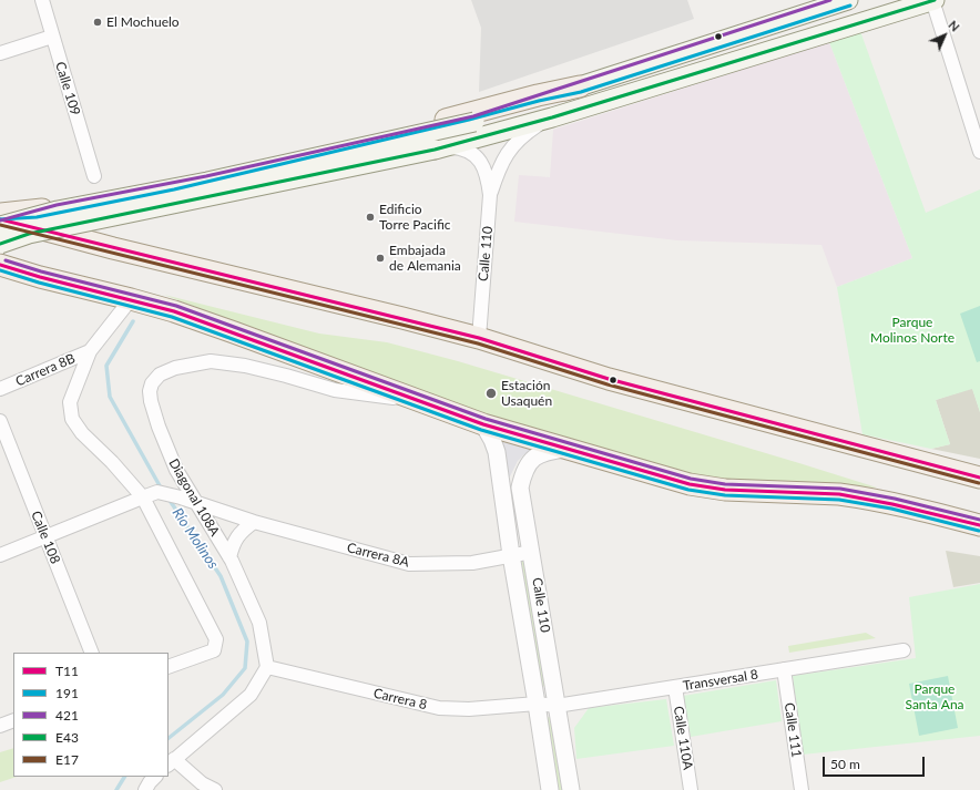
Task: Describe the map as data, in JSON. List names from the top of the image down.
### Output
{
  "streets": {
    "street": [
      "Calle 109",
      "Calle 110",
      "Carrera 8B",
      "Diagonal 108A",
      "Calle 108",
      "Carrera 8A",
      "Transversal 8",
      "Carrera 8",
      "Calle 111",
      "Calle 110A"
    ]
  },
  "crossings": [
    ["Calle 110", "Carrera 8A"],
    ["Calle 110", "Transversal 8"],
    ["Calle 110", "Carrera 8"],
    ["Diagonal 108A", "Carrera 8A"],
    ["Diagonal 108A", "Carrera 8"],
    ["Calle 108", "Carrera 8A"],
    ["Transversal 8", "Carrera 8"],
    ["Transversal 8", "Calle 111"],
    ["Transversal 8", "Calle 110A"]
  ],
  "water": ["Río Molinos"],
  "parks": ["Parque Molinos Norte", "Parque Santa Ana"],
  "places": [
    "El Mochuelo",
    "Edificio Torre Pacific",
    "Embajada de Alemania",
    "Estación Usaquén"
  ],
  "lines": [
    "transit line 421",
    "transit line E43",
    "transit line 191",
    "transit line T11",
    "transit line E17"
  ],
  "legend": [
    "T11",
    "191",
    "421",
    "E43",
    "E17"
  ],
  "scale_bar": "50 m",
  "north": "top right"
}
